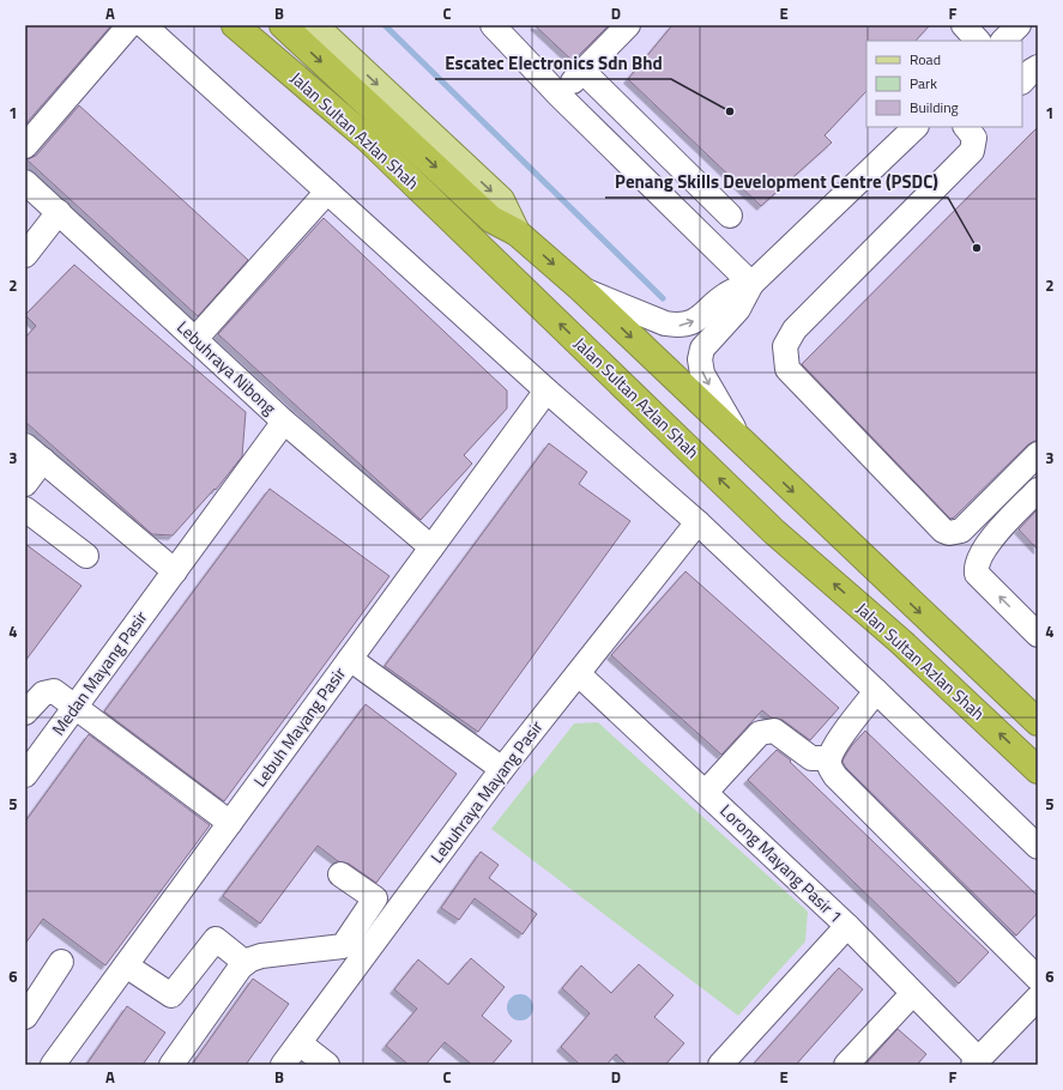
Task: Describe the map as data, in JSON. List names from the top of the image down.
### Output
{
  "streets": {
    "highway": ["Jalan Sultan Azlan Shah"],
    "street": [
      "Lebuhraya Nibong",
      "Medan Mayang Pasir",
      "Lebuh Mayang Pasir",
      "Lebuhraya Mayang Pasir",
      "Lorong Mayang Pasir 1"
    ]
  },
  "crossings": [
    ["Lebuhraya Nibong", "Medan Mayang Pasir"],
    ["Lebuhraya Nibong", "Lebuh Mayang Pasir"],
    ["Lebuhraya Mayang Pasir", "Lorong Mayang Pasir 1"]
  ],
  "places": ["Escatec Electronics Sdn Bhd", "Penang Skills Development Centre (PSDC)"],
  "legend": ["Road", "Park", "Building"],
  "grid": {
    "columns": [
      "A",
      "B",
      "C",
      "D",
      "E",
      "F"
    ],
    "rows": [
      "1",
      "2",
      "3",
      "4",
      "5",
      "6"
    ]
  }
}
